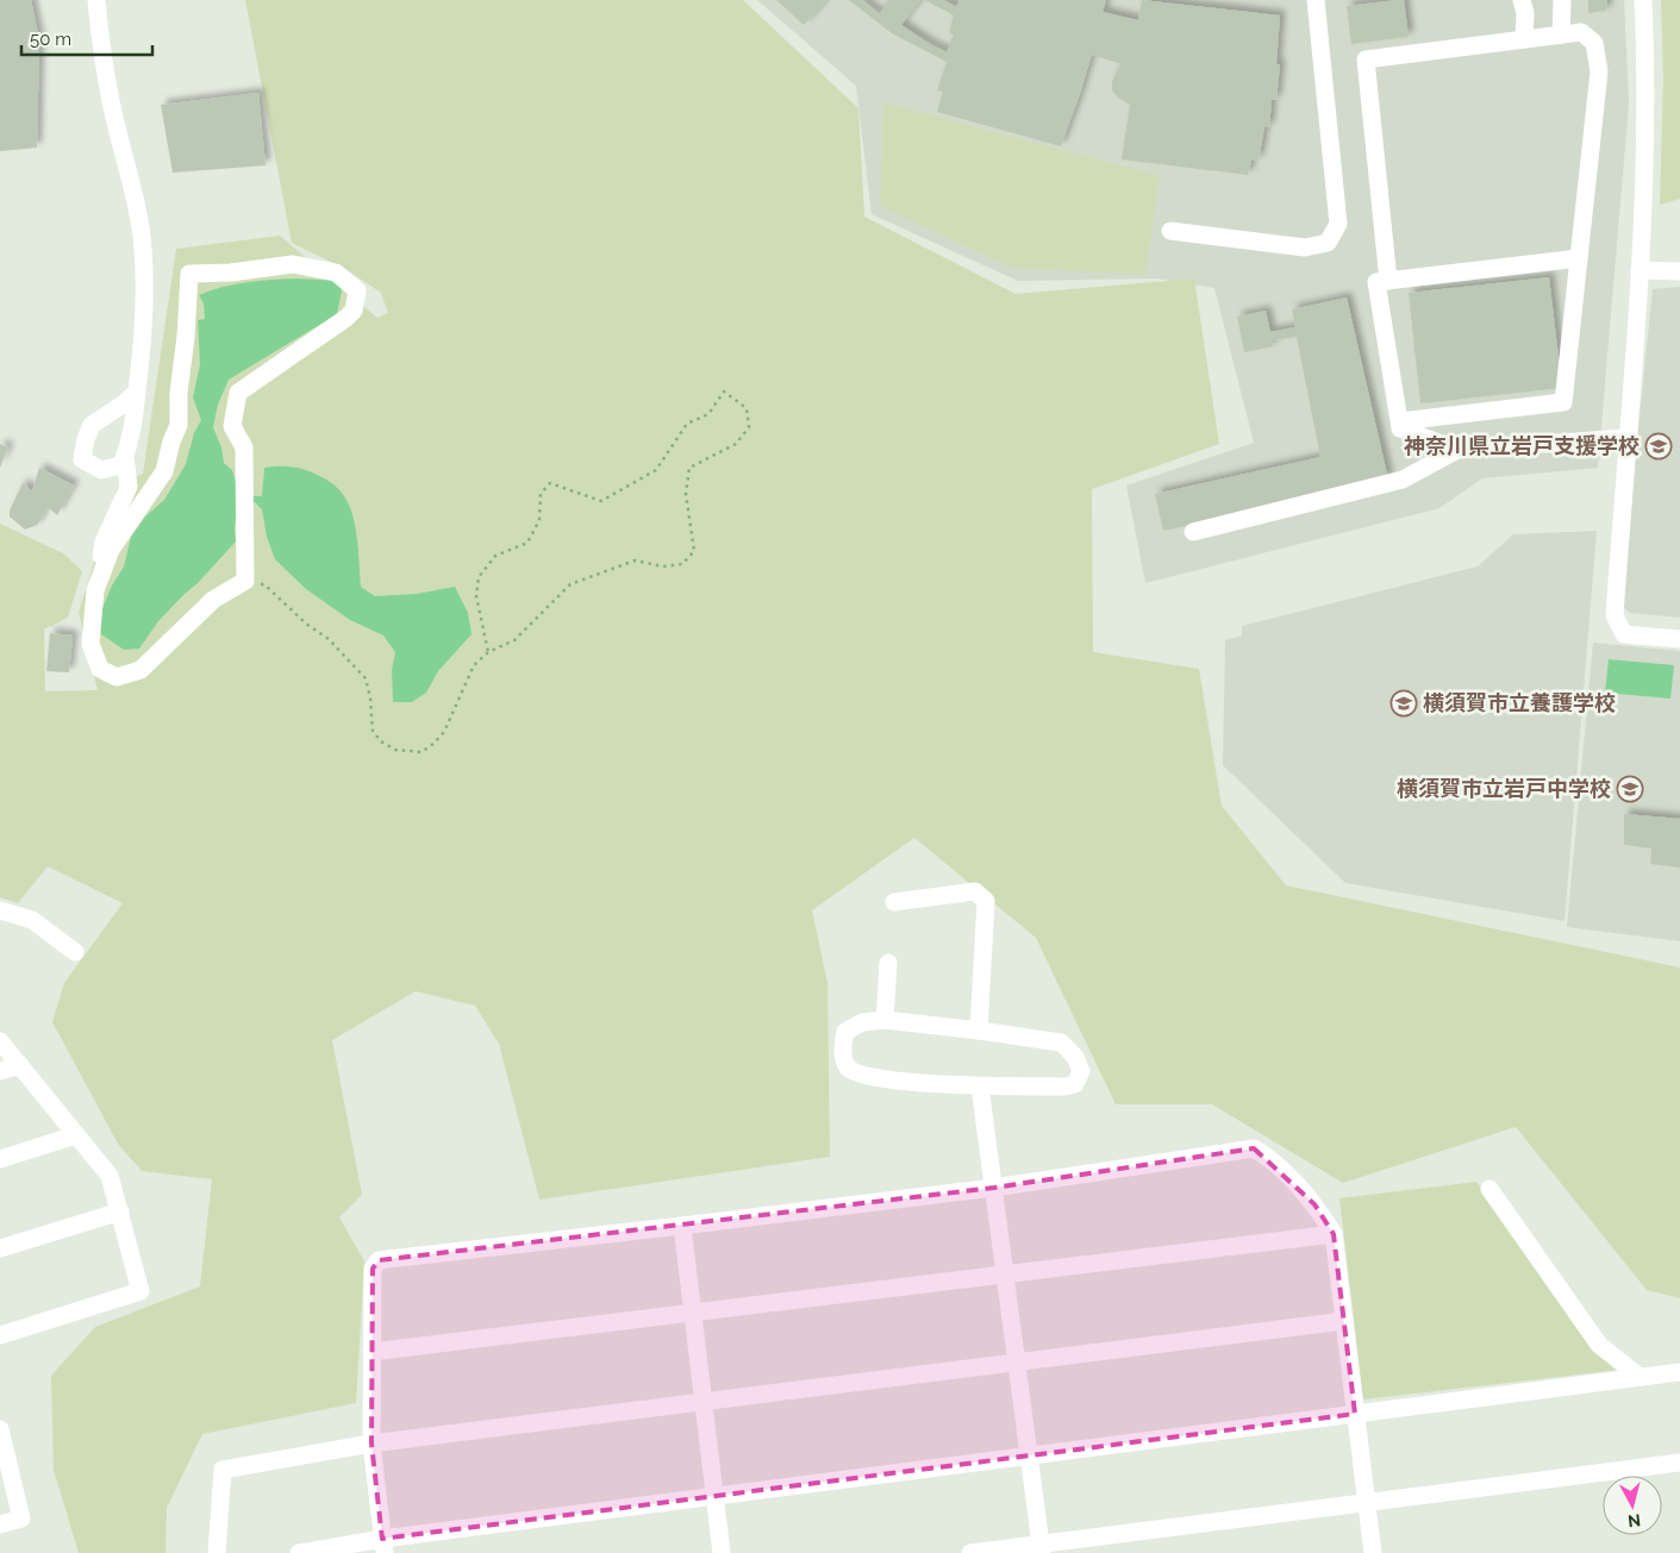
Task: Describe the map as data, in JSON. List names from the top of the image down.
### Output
{
  "places": {
    "school or university": ["神奈川県立岩戸支援学校", "横須賀市立養護学校", "横須賀市立岩戸中学校"]
  },
  "scale_bar": "50 m",
  "north": "bottom"
}
